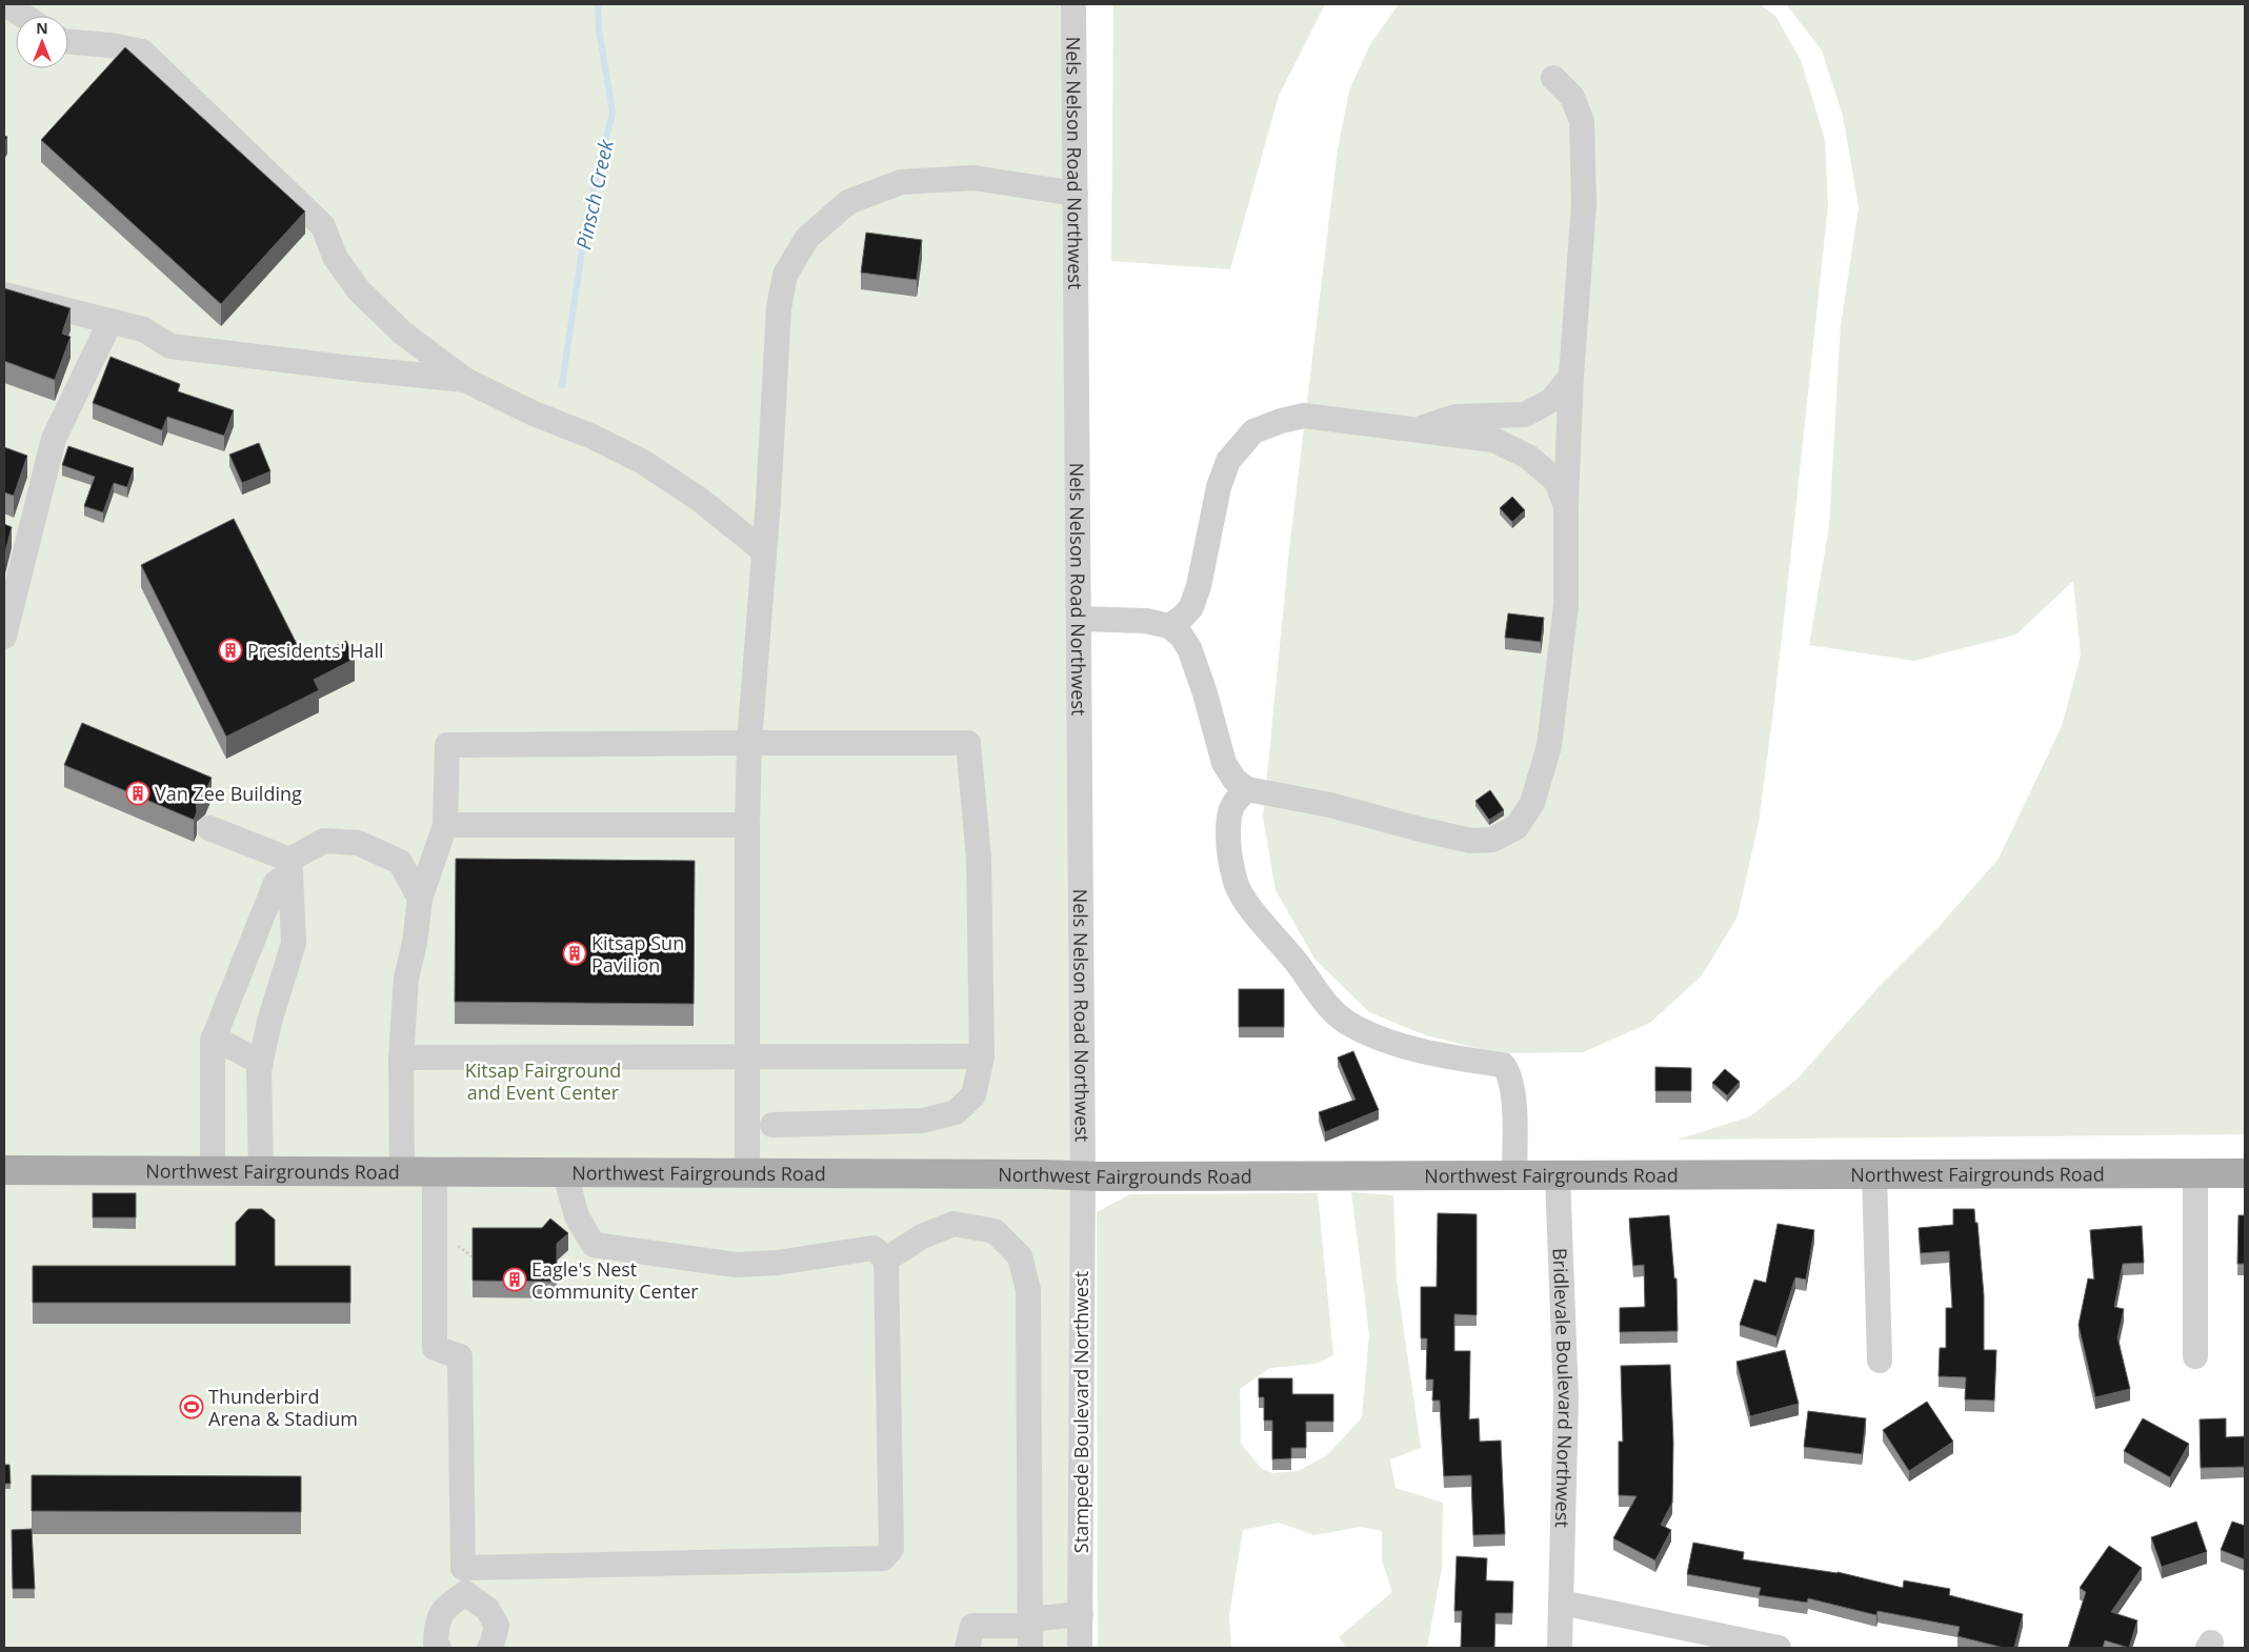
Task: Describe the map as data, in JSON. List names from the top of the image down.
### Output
{
  "streets": {
    "main road": ["Northwest Fairgrounds Road"],
    "street": ["Nels Nelson Road Northwest", "Bridlevale Boulevard Northwest", "Stampede Boulevard Northwest"]
  },
  "crossings": [
    ["Nels Nelson Road Northwest", "Northwest Fairgrounds Road"],
    ["Nels Nelson Road Northwest", "Stampede Boulevard Northwest"],
    ["Northwest Fairgrounds Road", "Bridlevale Boulevard Northwest"],
    ["Northwest Fairgrounds Road", "Stampede Boulevard Northwest"]
  ],
  "water": ["Pinsch Creek"],
  "parks": ["Kitsap Fairground and Event Center"],
  "places": {
    "building": [
      "Presidents' Hall",
      "Van Zee Building",
      "Kitsap Sun Pavilion",
      "Eagle's Nest Community Center"
    ],
    "sports": ["Thunderbird Arena & Stadium"]
  },
  "north": "top"
}
